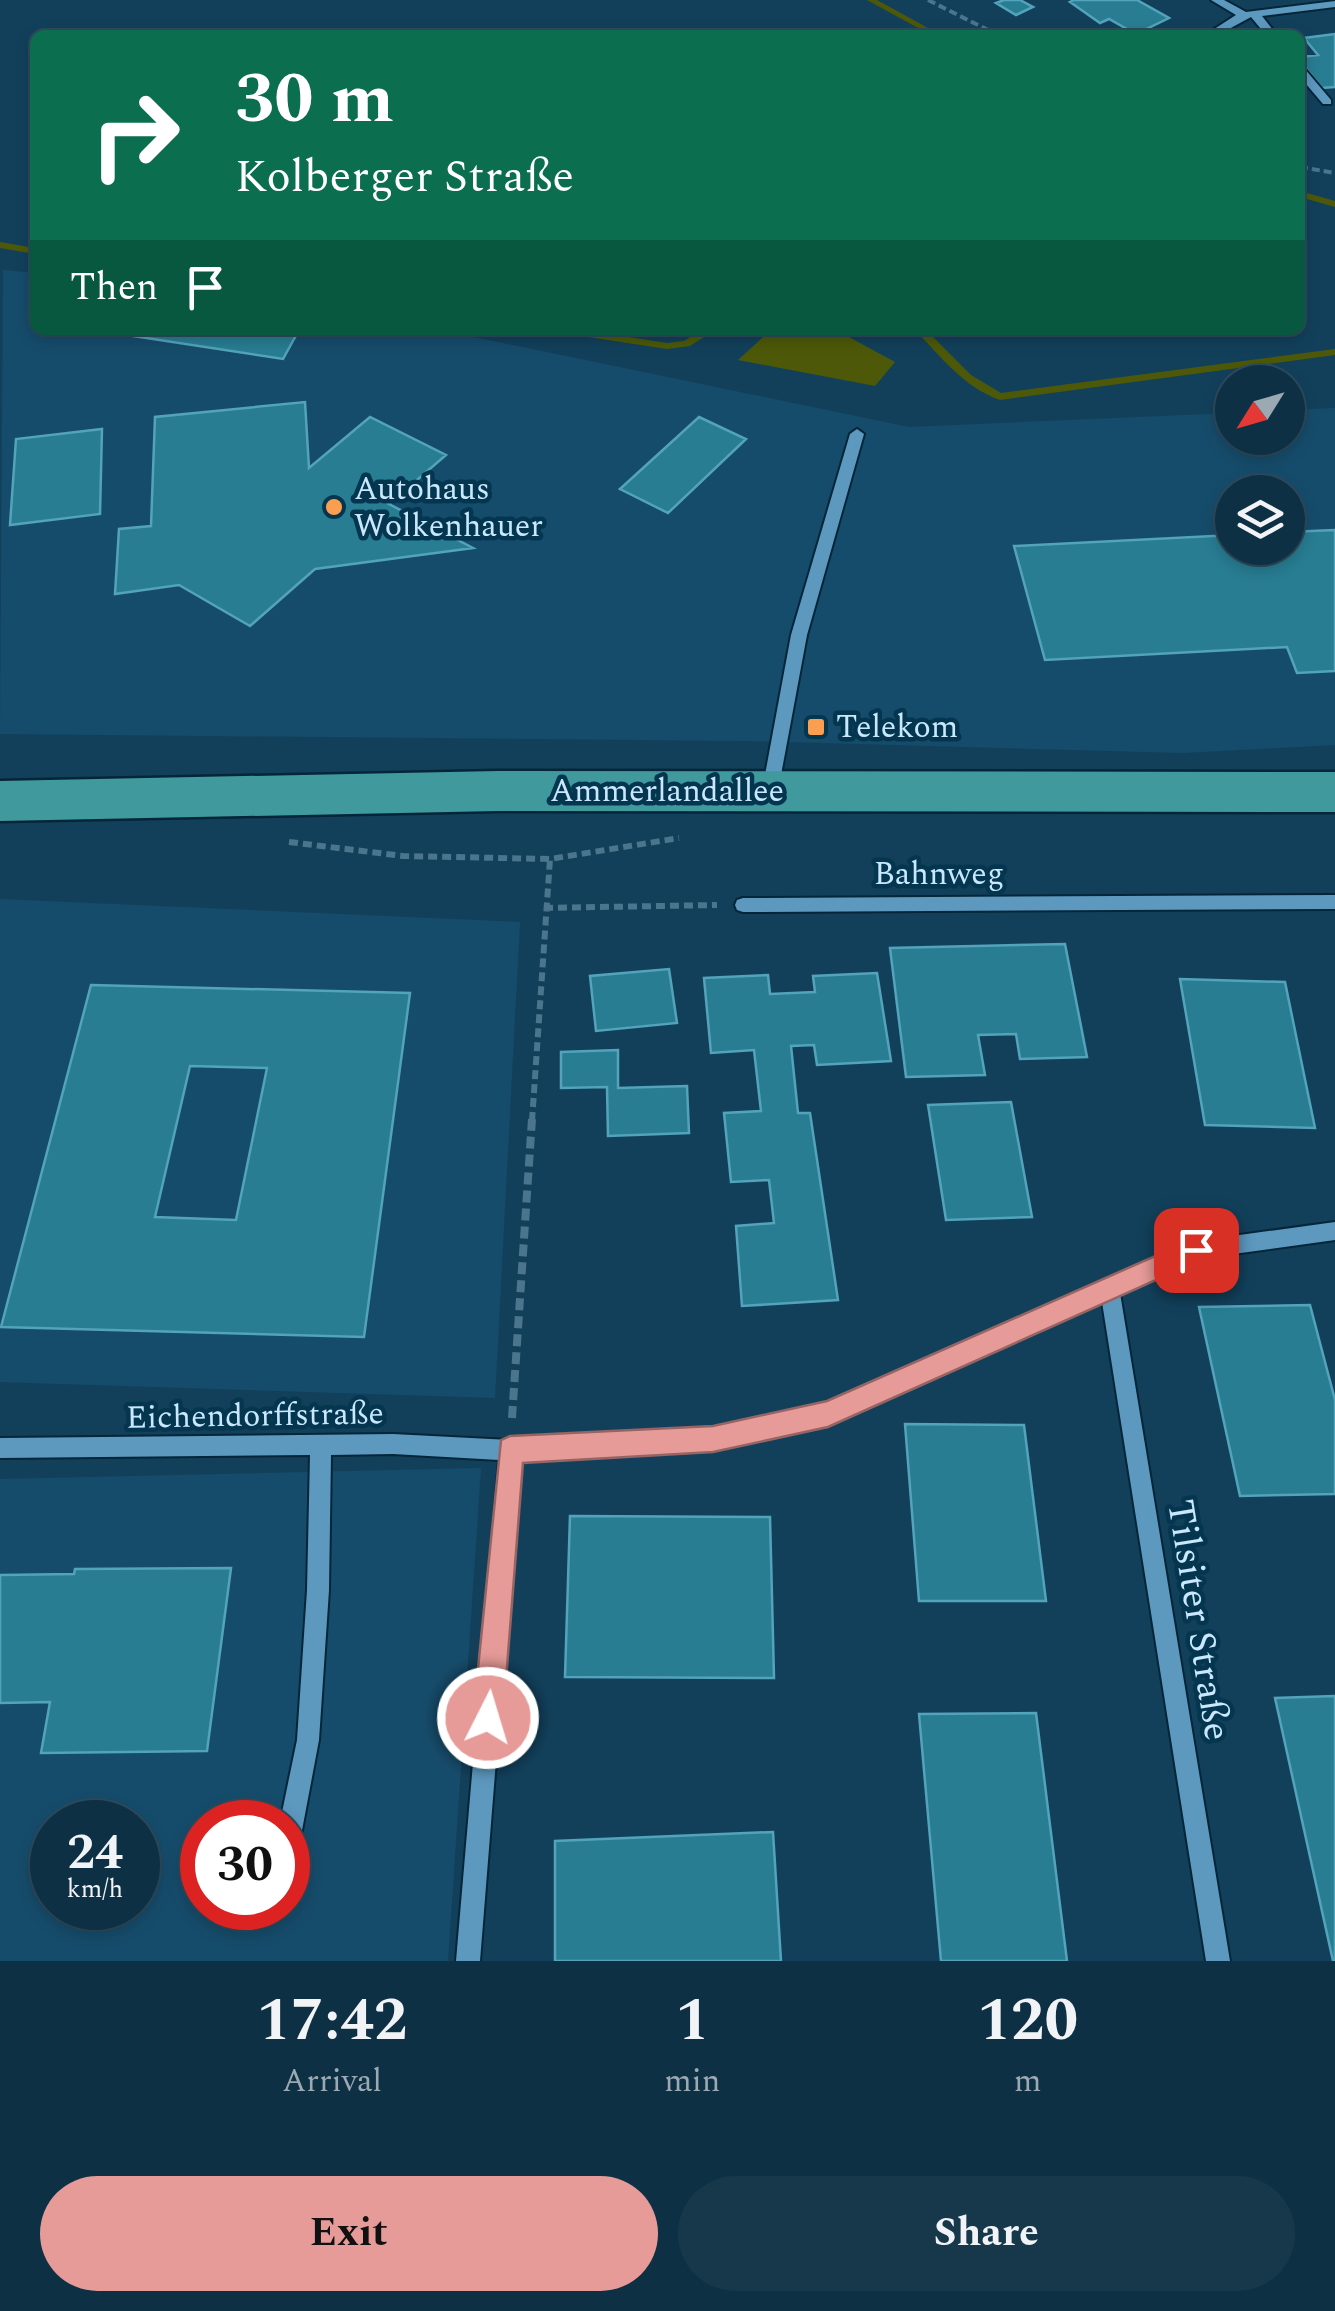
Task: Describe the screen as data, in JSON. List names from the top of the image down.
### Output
{
  "streets": {
    "main road": ["Ammerlandallee"],
    "street": ["Bahnweg", "Eichendorffstraße", "Tilsiter Straße"]
  },
  "crossings": [
    ["Eichendorffstraße", "Tilsiter Straße"]
  ],
  "places": {
    "other": ["Autohaus Wolkenhauer"],
    "transit": ["Telekom"]
  },
  "north": "bottom left",
  "page": {
    "turn": ["30 m", "Kolberger Straße"],
    "then": "Then",
    "speed": "24 km/h",
    "limit": "30",
    "eta": [
      "17:42",
      "Arrival",
      "1",
      "min",
      "120",
      "m"
    ],
    "buttons": ["Exit", "Share"]
  }
}
